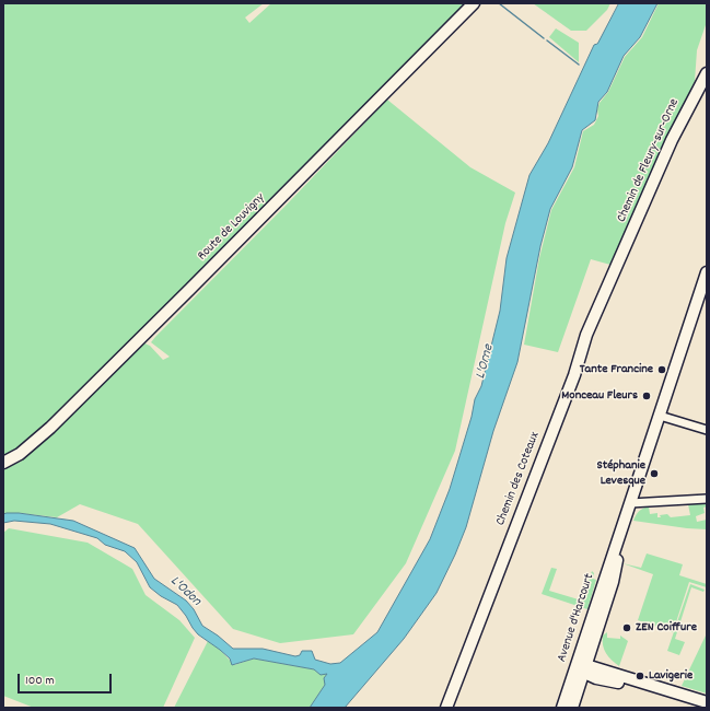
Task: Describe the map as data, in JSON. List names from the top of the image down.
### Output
{
  "streets": {
    "street": [
      "Chemin de Fleury-sur-Orne",
      "Route de Louvigny",
      "Chemin des Coteaux",
      "Avenue d'Harcourt"
    ]
  },
  "crossings": [
    ["Chemin de Fleury-sur-Orne", "Chemin des Coteaux"]
  ],
  "water": ["L'Orne", "L'Odon"],
  "places": [
    "Tante Francine",
    "Monceau Fleurs",
    "Stéphanie Levesque",
    "ZEN Coiffure",
    "Lavigerie"
  ],
  "scale_bar": "100 m"
}
